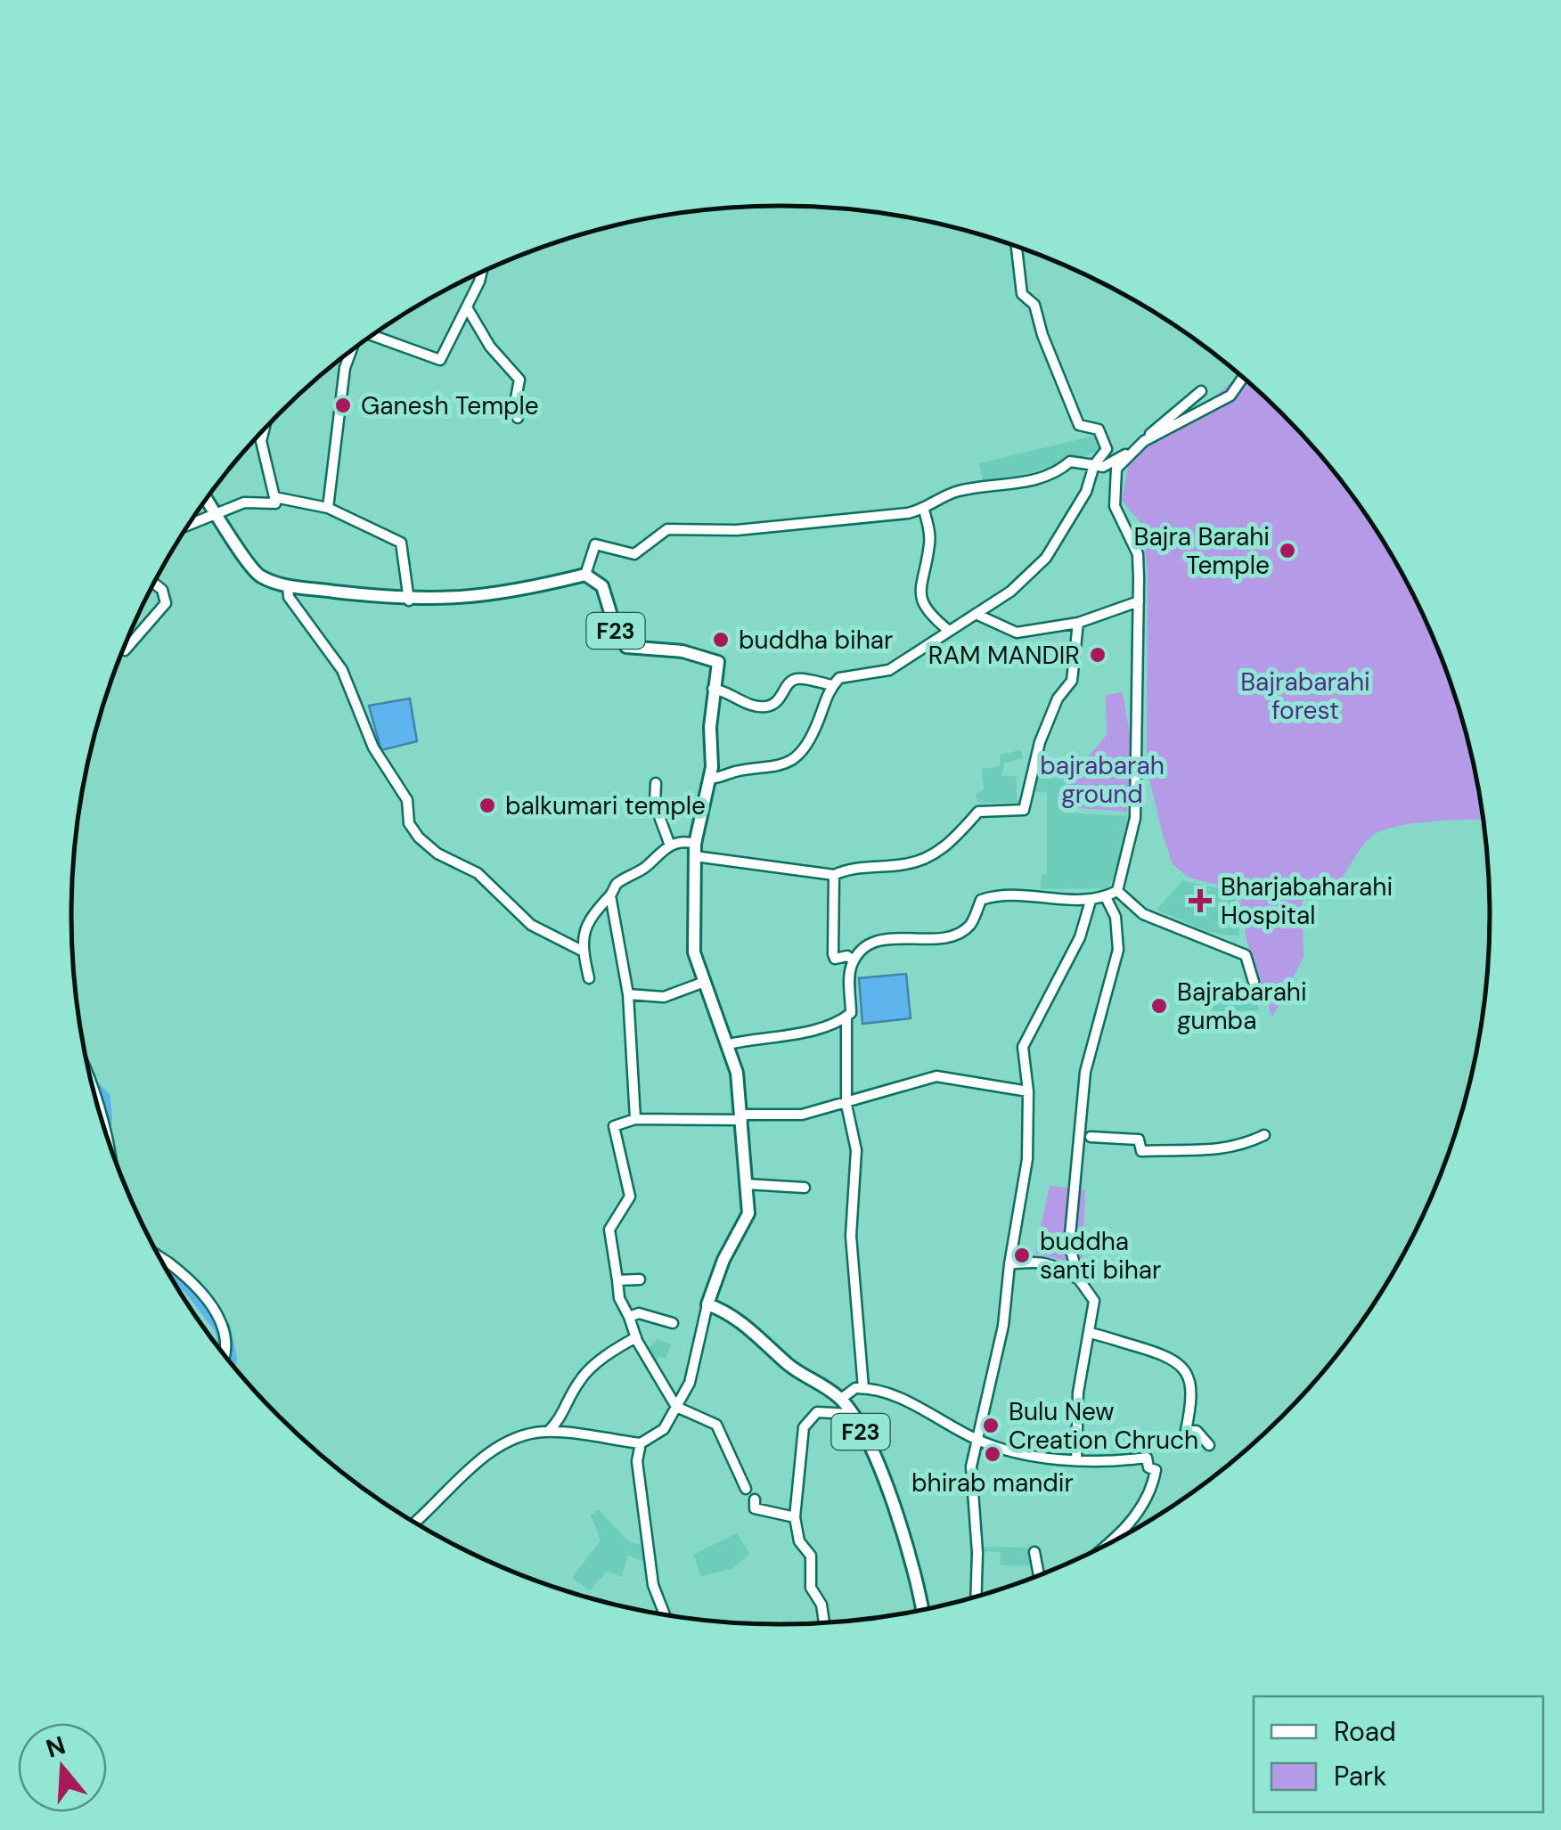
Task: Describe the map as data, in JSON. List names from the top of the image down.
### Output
{
  "streets": {
    "main road": ["F23"]
  },
  "parks": ["Bajrabarahi forest", "bajrabarah ground"],
  "places": {
    "other": [
      "Ganesh Temple",
      "Bajra Barahi Temple",
      "buddha bihar",
      "RAM MANDIR",
      "balkumari temple",
      "Bajrabarahi gumba",
      "buddha santi bihar",
      "Bulu New Creation Chruch",
      "bhirab mandir"
    ],
    "health": ["Bharjabaharahi Hospital"]
  },
  "legend": ["Road", "Park"],
  "north": "top"
}
